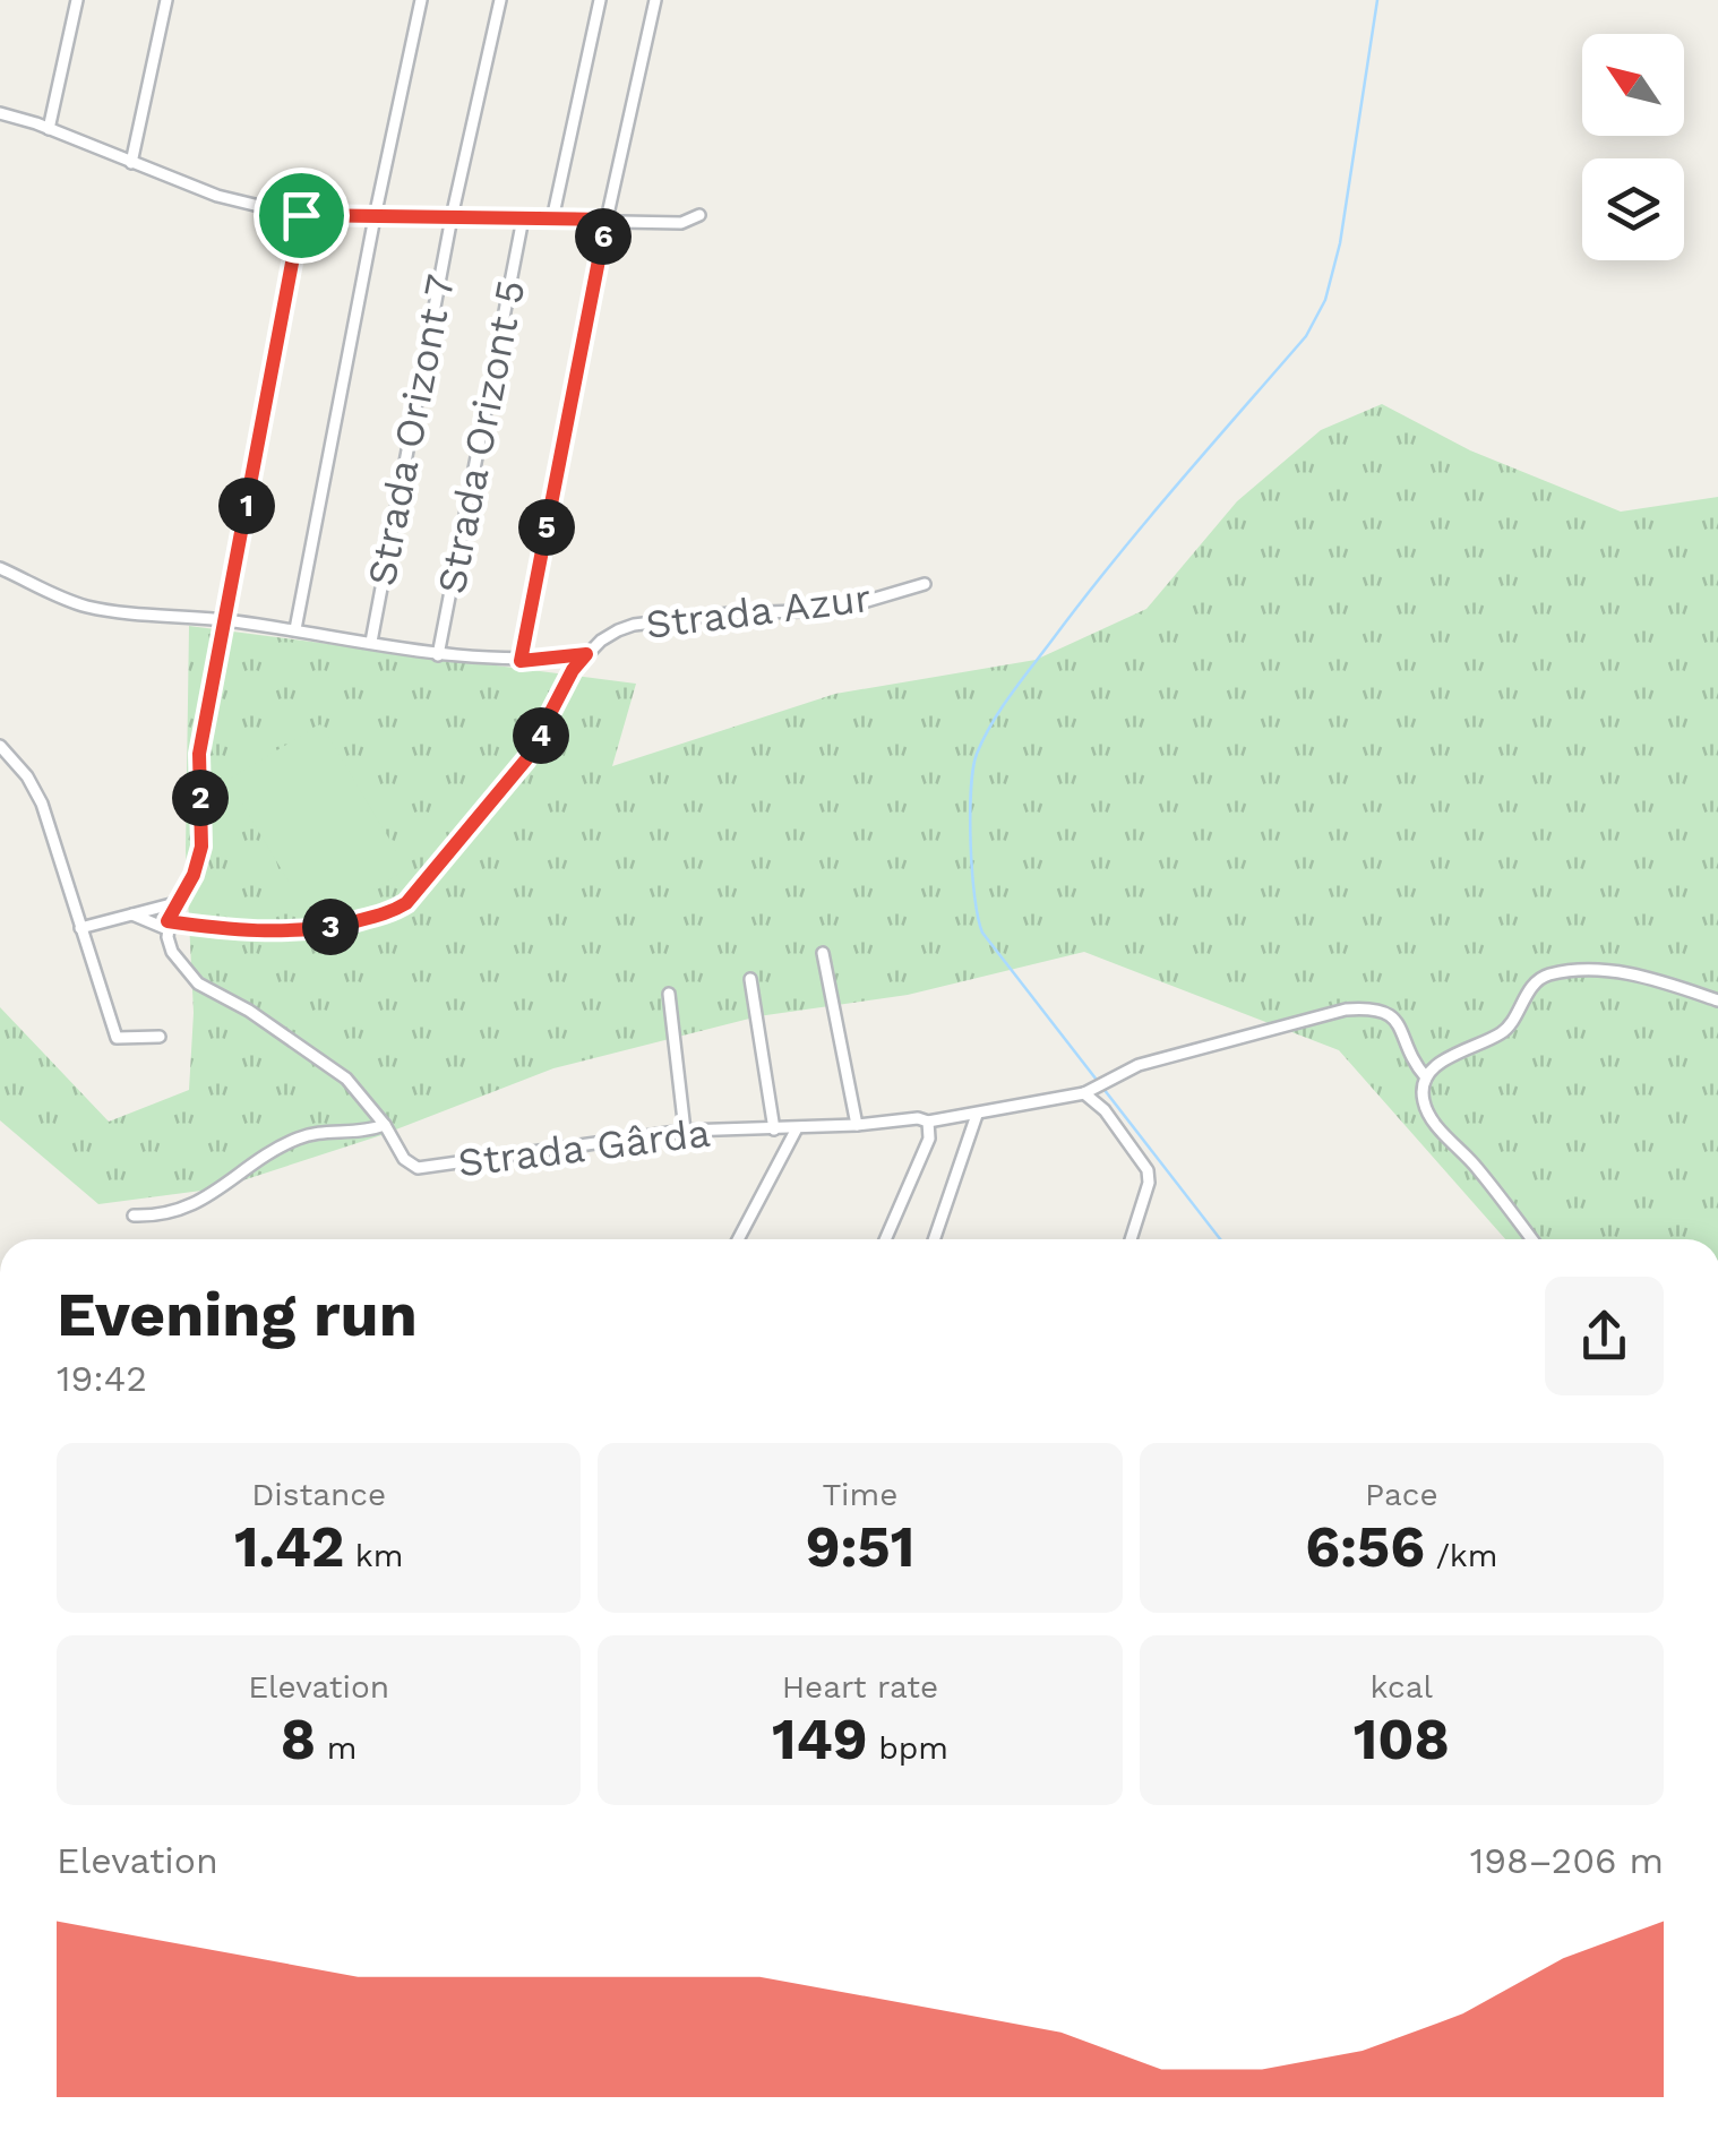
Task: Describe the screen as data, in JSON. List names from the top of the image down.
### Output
{
  "streets": {
    "street": [
      "Strada Orizont 7",
      "Strada Orizont 5",
      "Strada Azur",
      "Strada Gârda"
    ]
  },
  "crossings": [
    ["Strada Orizont 7", "Strada Azur"],
    ["Strada Orizont 5", "Strada Azur"]
  ],
  "north": "top left",
  "page": {
    "pins": [
      "6",
      "1",
      "5",
      "4",
      "2",
      "3"
    ],
    "heading": ["Evening run", "19:42"],
    "stats": [
      ["Distance", "1.42 km"],
      ["Time", "9:51"],
      ["Pace", "6:56 /km"],
      ["Elevation", "8 m"],
      ["Heart rate", "149 bpm"],
      ["kcal", "108"]
    ],
    "chart": ["Elevation", "198–206 m"]
  }
}
